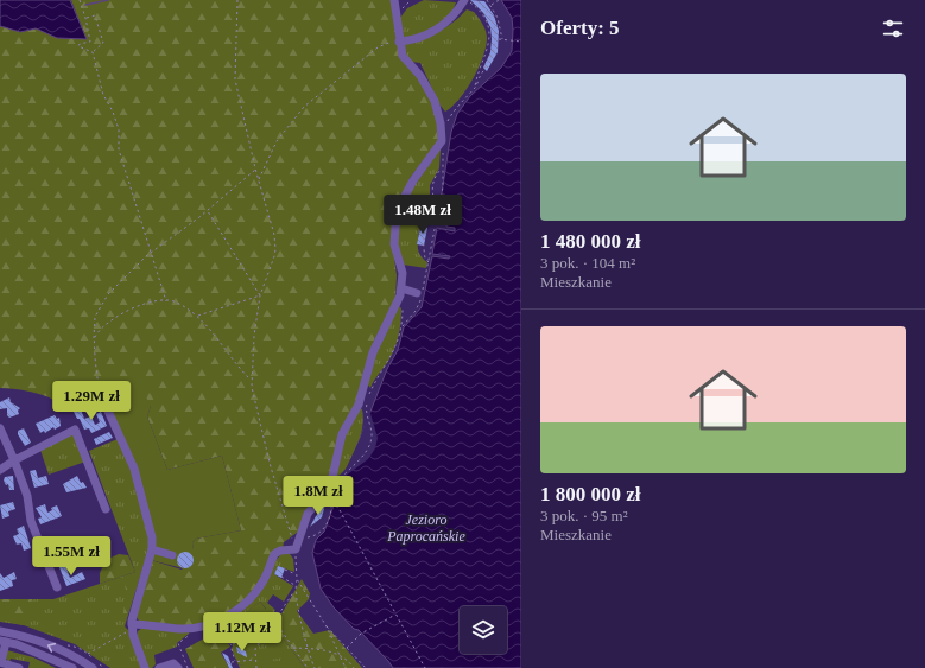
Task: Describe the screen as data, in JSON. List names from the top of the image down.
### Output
{
  "water": ["Jezioro Paprocańskie"],
  "page": {
    "heading": "Oferty: 5",
    "list": [
      {
        "name": "1 480 000 zł",
        "note": "3 pok. · 104 m² · Mieszkanie"
      },
      {
        "name": "1 800 000 zł",
        "note": "3 pok. · 95 m² · Mieszkanie"
      }
    ],
    "price": [
      "1.48M zł",
      "1.29M zł",
      "1.8M zł",
      "1.55M zł",
      "1.12M zł"
    ]
  }
}
